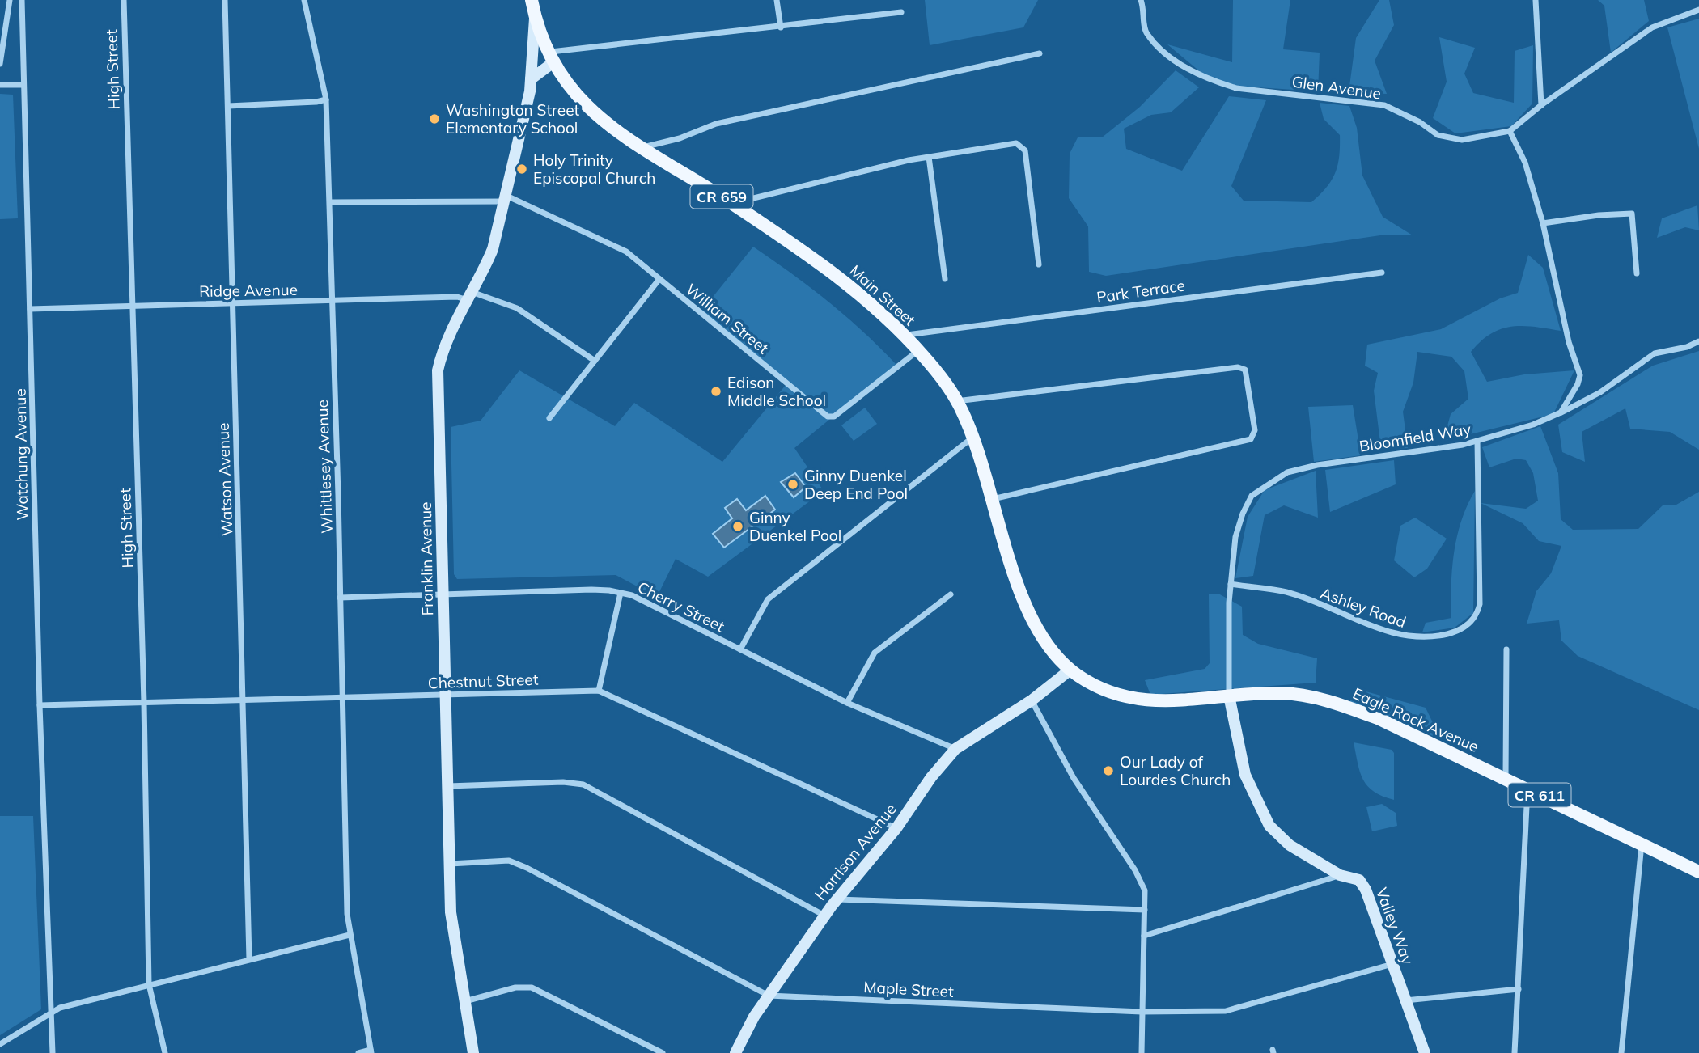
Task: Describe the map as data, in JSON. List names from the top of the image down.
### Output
{
  "streets": {
    "main road": [
      "CR 659",
      "Main Street",
      "Eagle Rock Avenue",
      "CR 611"
    ],
    "street": [
      "High Street",
      "Glen Avenue",
      "Ridge Avenue",
      "Park Terrace",
      "William Street",
      "Bloomfield Way",
      "Watchung Avenue",
      "Whittlesey Avenue",
      "Watson Avenue",
      "Franklin Avenue",
      "Cherry Street",
      "Ashley Road",
      "Chestnut Street",
      "Harrison Avenue",
      "Valley Way",
      "Maple Street"
    ]
  },
  "crossings": [
    ["High Street", "Ridge Avenue"],
    ["High Street", "Chestnut Street"],
    ["Ridge Avenue", "Watchung Avenue"],
    ["Ridge Avenue", "Whittlesey Avenue"],
    ["Ridge Avenue", "Watson Avenue"],
    ["Ridge Avenue", "Franklin Avenue"],
    ["Park Terrace", "Main Street"],
    ["Main Street", "William Street"],
    ["Main Street", "Franklin Avenue"],
    ["Main Street", "Eagle Rock Avenue"],
    ["William Street", "Whittlesey Avenue"],
    ["William Street", "Franklin Avenue"],
    ["Bloomfield Way", "Ashley Road"],
    ["Bloomfield Way", "Eagle Rock Avenue"],
    ["Bloomfield Way", "Valley Way"],
    ["Watchung Avenue", "Chestnut Street"],
    ["Whittlesey Avenue", "Cherry Street"],
    ["Whittlesey Avenue", "Chestnut Street"],
    ["Watson Avenue", "Chestnut Street"],
    ["Franklin Avenue", "Cherry Street"],
    ["Franklin Avenue", "Chestnut Street"],
    ["Franklin Avenue", "Maple Street"],
    ["Cherry Street", "Harrison Avenue"],
    ["Chestnut Street", "Harrison Avenue"],
    ["Eagle Rock Avenue", "Valley Way"],
    ["Harrison Avenue", "Maple Street"],
    ["Valley Way", "Maple Street"]
  ],
  "places": [
    "Washington Street Elementary School",
    "Holy Trinity Episcopal Church",
    "Edison Middle School",
    "Ginny Duenkel Deep End Pool",
    "Ginny Duenkel Pool",
    "Our Lady of Lourdes Church"
  ]
}
